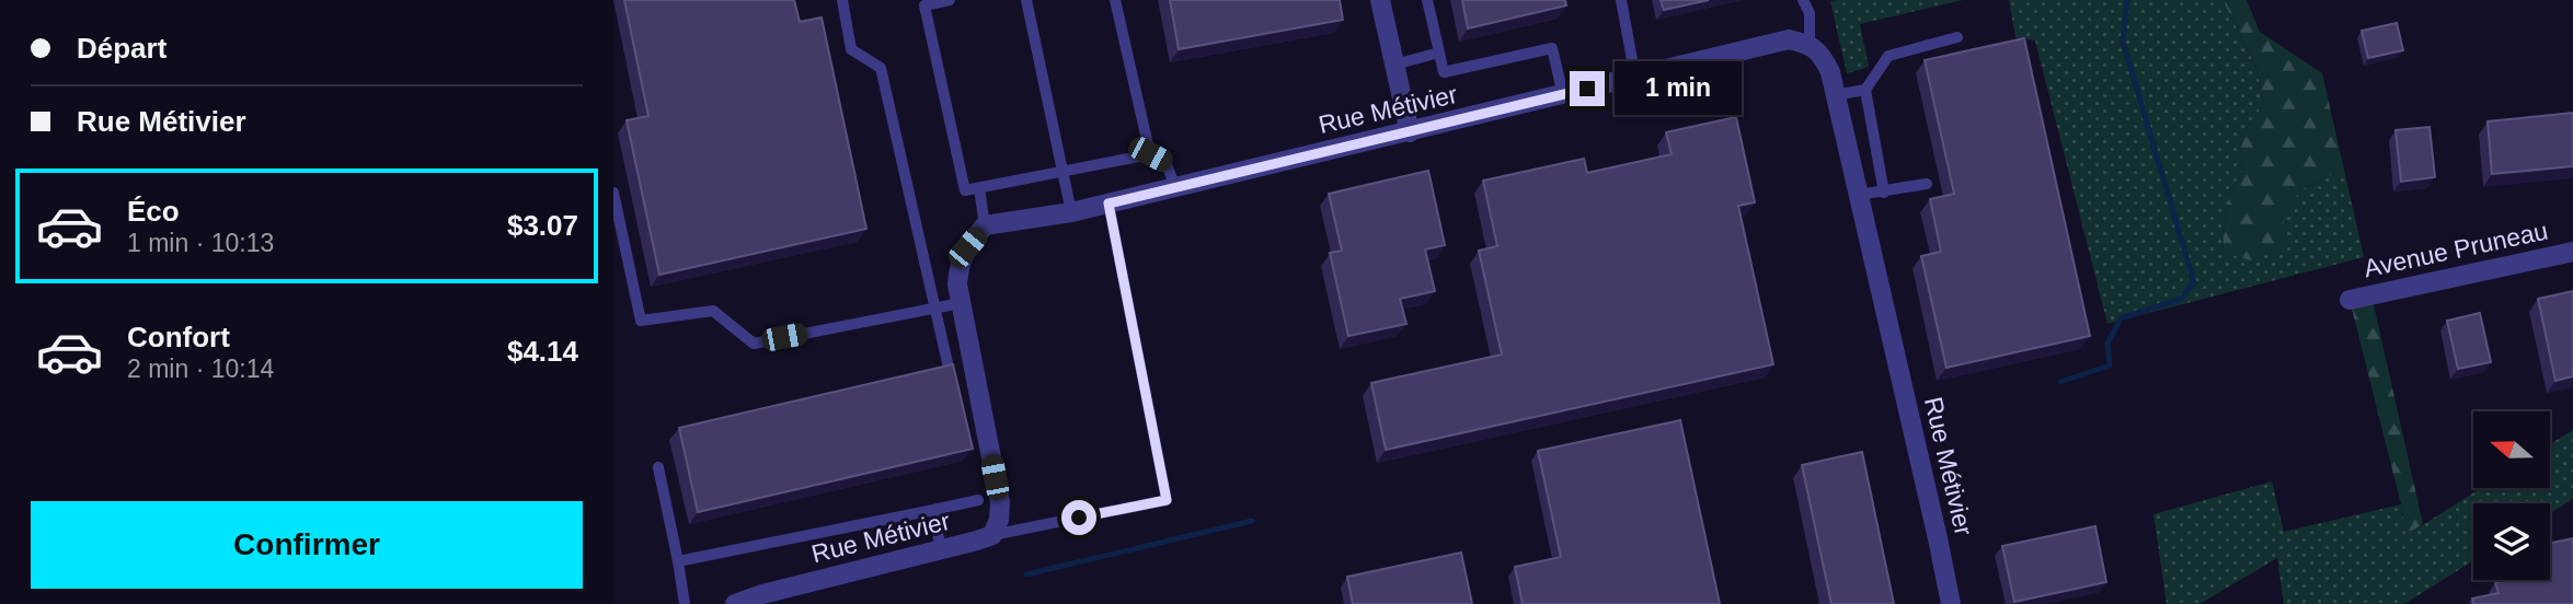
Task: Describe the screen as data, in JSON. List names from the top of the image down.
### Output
{
  "streets": {
    "street": ["Rue Métivier", "Avenue Pruneau"]
  },
  "north": "left",
  "page": {
    "banner": ["Départ", "Rue Métivier"],
    "bubble": "1 min",
    "list": [
      {
        "name": "Éco",
        "note": "1 min · 10:13",
        "value": "$3.07"
      },
      {
        "name": "Confort",
        "note": "2 min · 10:14",
        "value": "$4.14"
      }
    ],
    "buttons": "Confirmer"
  }
}
